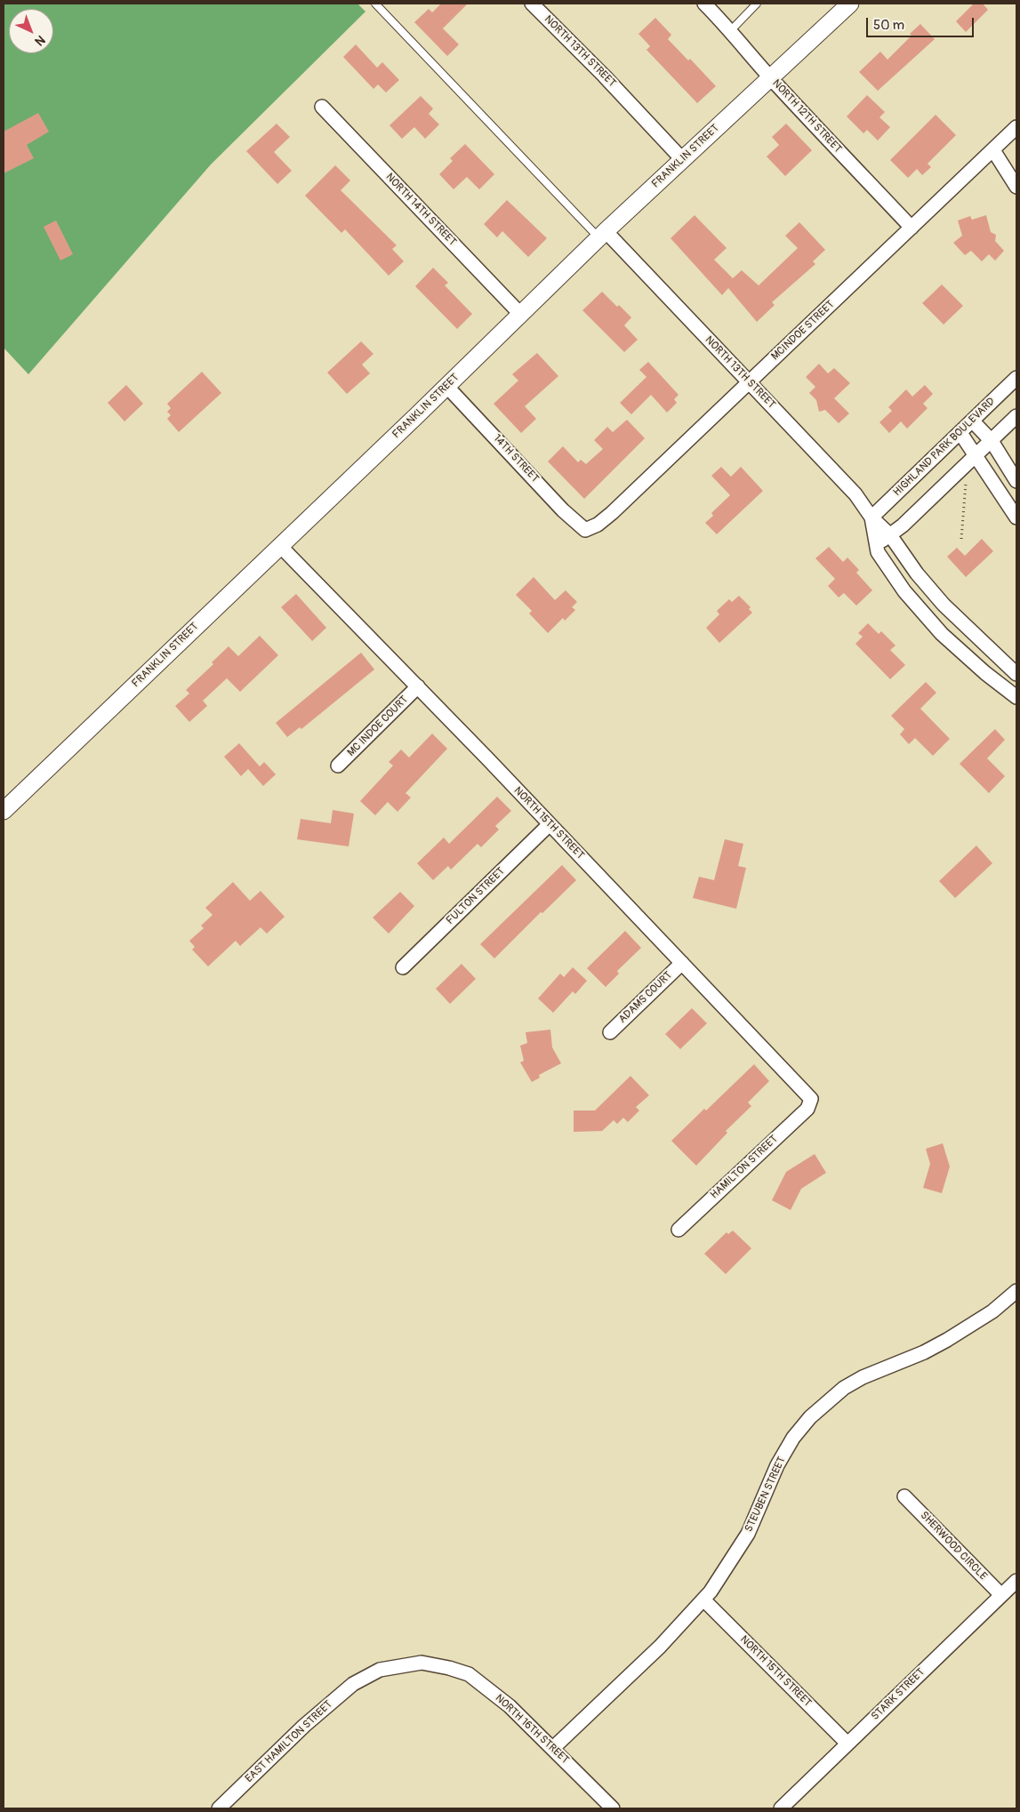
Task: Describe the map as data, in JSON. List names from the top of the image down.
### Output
{
  "streets": {
    "street": [
      "NORTH 13TH STREET",
      "NORTH 12TH STREET",
      "FRANKLIN STREET",
      "NORTH 14TH STREET",
      "MCINDOE STREET",
      "HIGHLAND PARK BOULEVARD",
      "14TH STREET",
      "MC INDOE COURT",
      "NORTH 15TH STREET",
      "FULTON STREET",
      "ADAMS COURT",
      "HAMILTON STREET",
      "STEUBEN STREET",
      "SHERWOOD CIRCLE",
      "STARK STREET",
      "NORTH 16TH STREET",
      "EAST HAMILTON STREET"
    ]
  },
  "crossings": [
    ["NORTH 13TH STREET", "FRANKLIN STREET"],
    ["NORTH 13TH STREET", "MCINDOE STREET"],
    ["NORTH 13TH STREET", "HIGHLAND PARK BOULEVARD"],
    ["NORTH 12TH STREET", "FRANKLIN STREET"],
    ["NORTH 12TH STREET", "MCINDOE STREET"],
    ["FRANKLIN STREET", "NORTH 14TH STREET"],
    ["FRANKLIN STREET", "14TH STREET"],
    ["FRANKLIN STREET", "NORTH 15TH STREET"],
    ["MCINDOE STREET", "14TH STREET"],
    ["MC INDOE COURT", "NORTH 15TH STREET"],
    ["NORTH 15TH STREET", "FULTON STREET"],
    ["NORTH 15TH STREET", "ADAMS COURT"],
    ["NORTH 15TH STREET", "HAMILTON STREET"],
    ["NORTH 15TH STREET", "STEUBEN STREET"],
    ["NORTH 15TH STREET", "STARK STREET"],
    ["STEUBEN STREET", "NORTH 16TH STREET"],
    ["SHERWOOD CIRCLE", "STARK STREET"],
    ["NORTH 16TH STREET", "EAST HAMILTON STREET"]
  ],
  "scale_bar": "50 m",
  "north": "bottom right"
}
